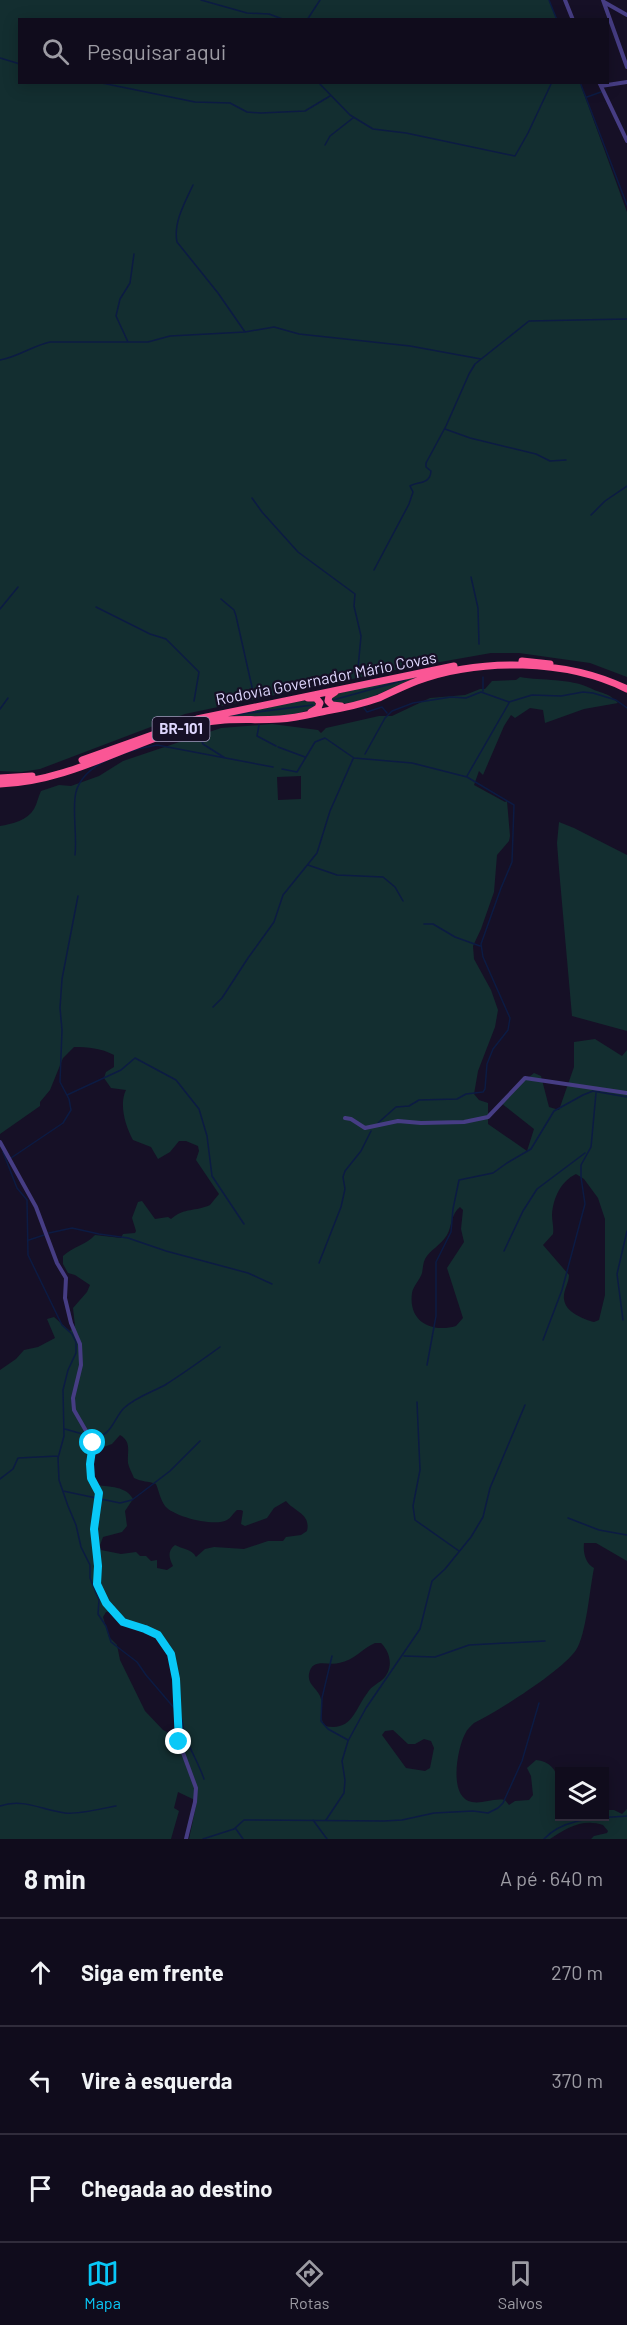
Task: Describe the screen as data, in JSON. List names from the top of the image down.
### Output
{
  "streets": {
    "highway": ["Rodovia Governador Mário Covas", "BR-101"]
  },
  "page": {
    "search": "Pesquisar aqui",
    "heading": ["8 min", "A pé · 640 m"],
    "list": [
      ["Siga em frente", "270 m"],
      ["Vire à esquerda", "370 m"],
      "Chegada ao destino"
    ],
    "nav": ["Mapa", "Rotas", "Salvos"]
  }
}
